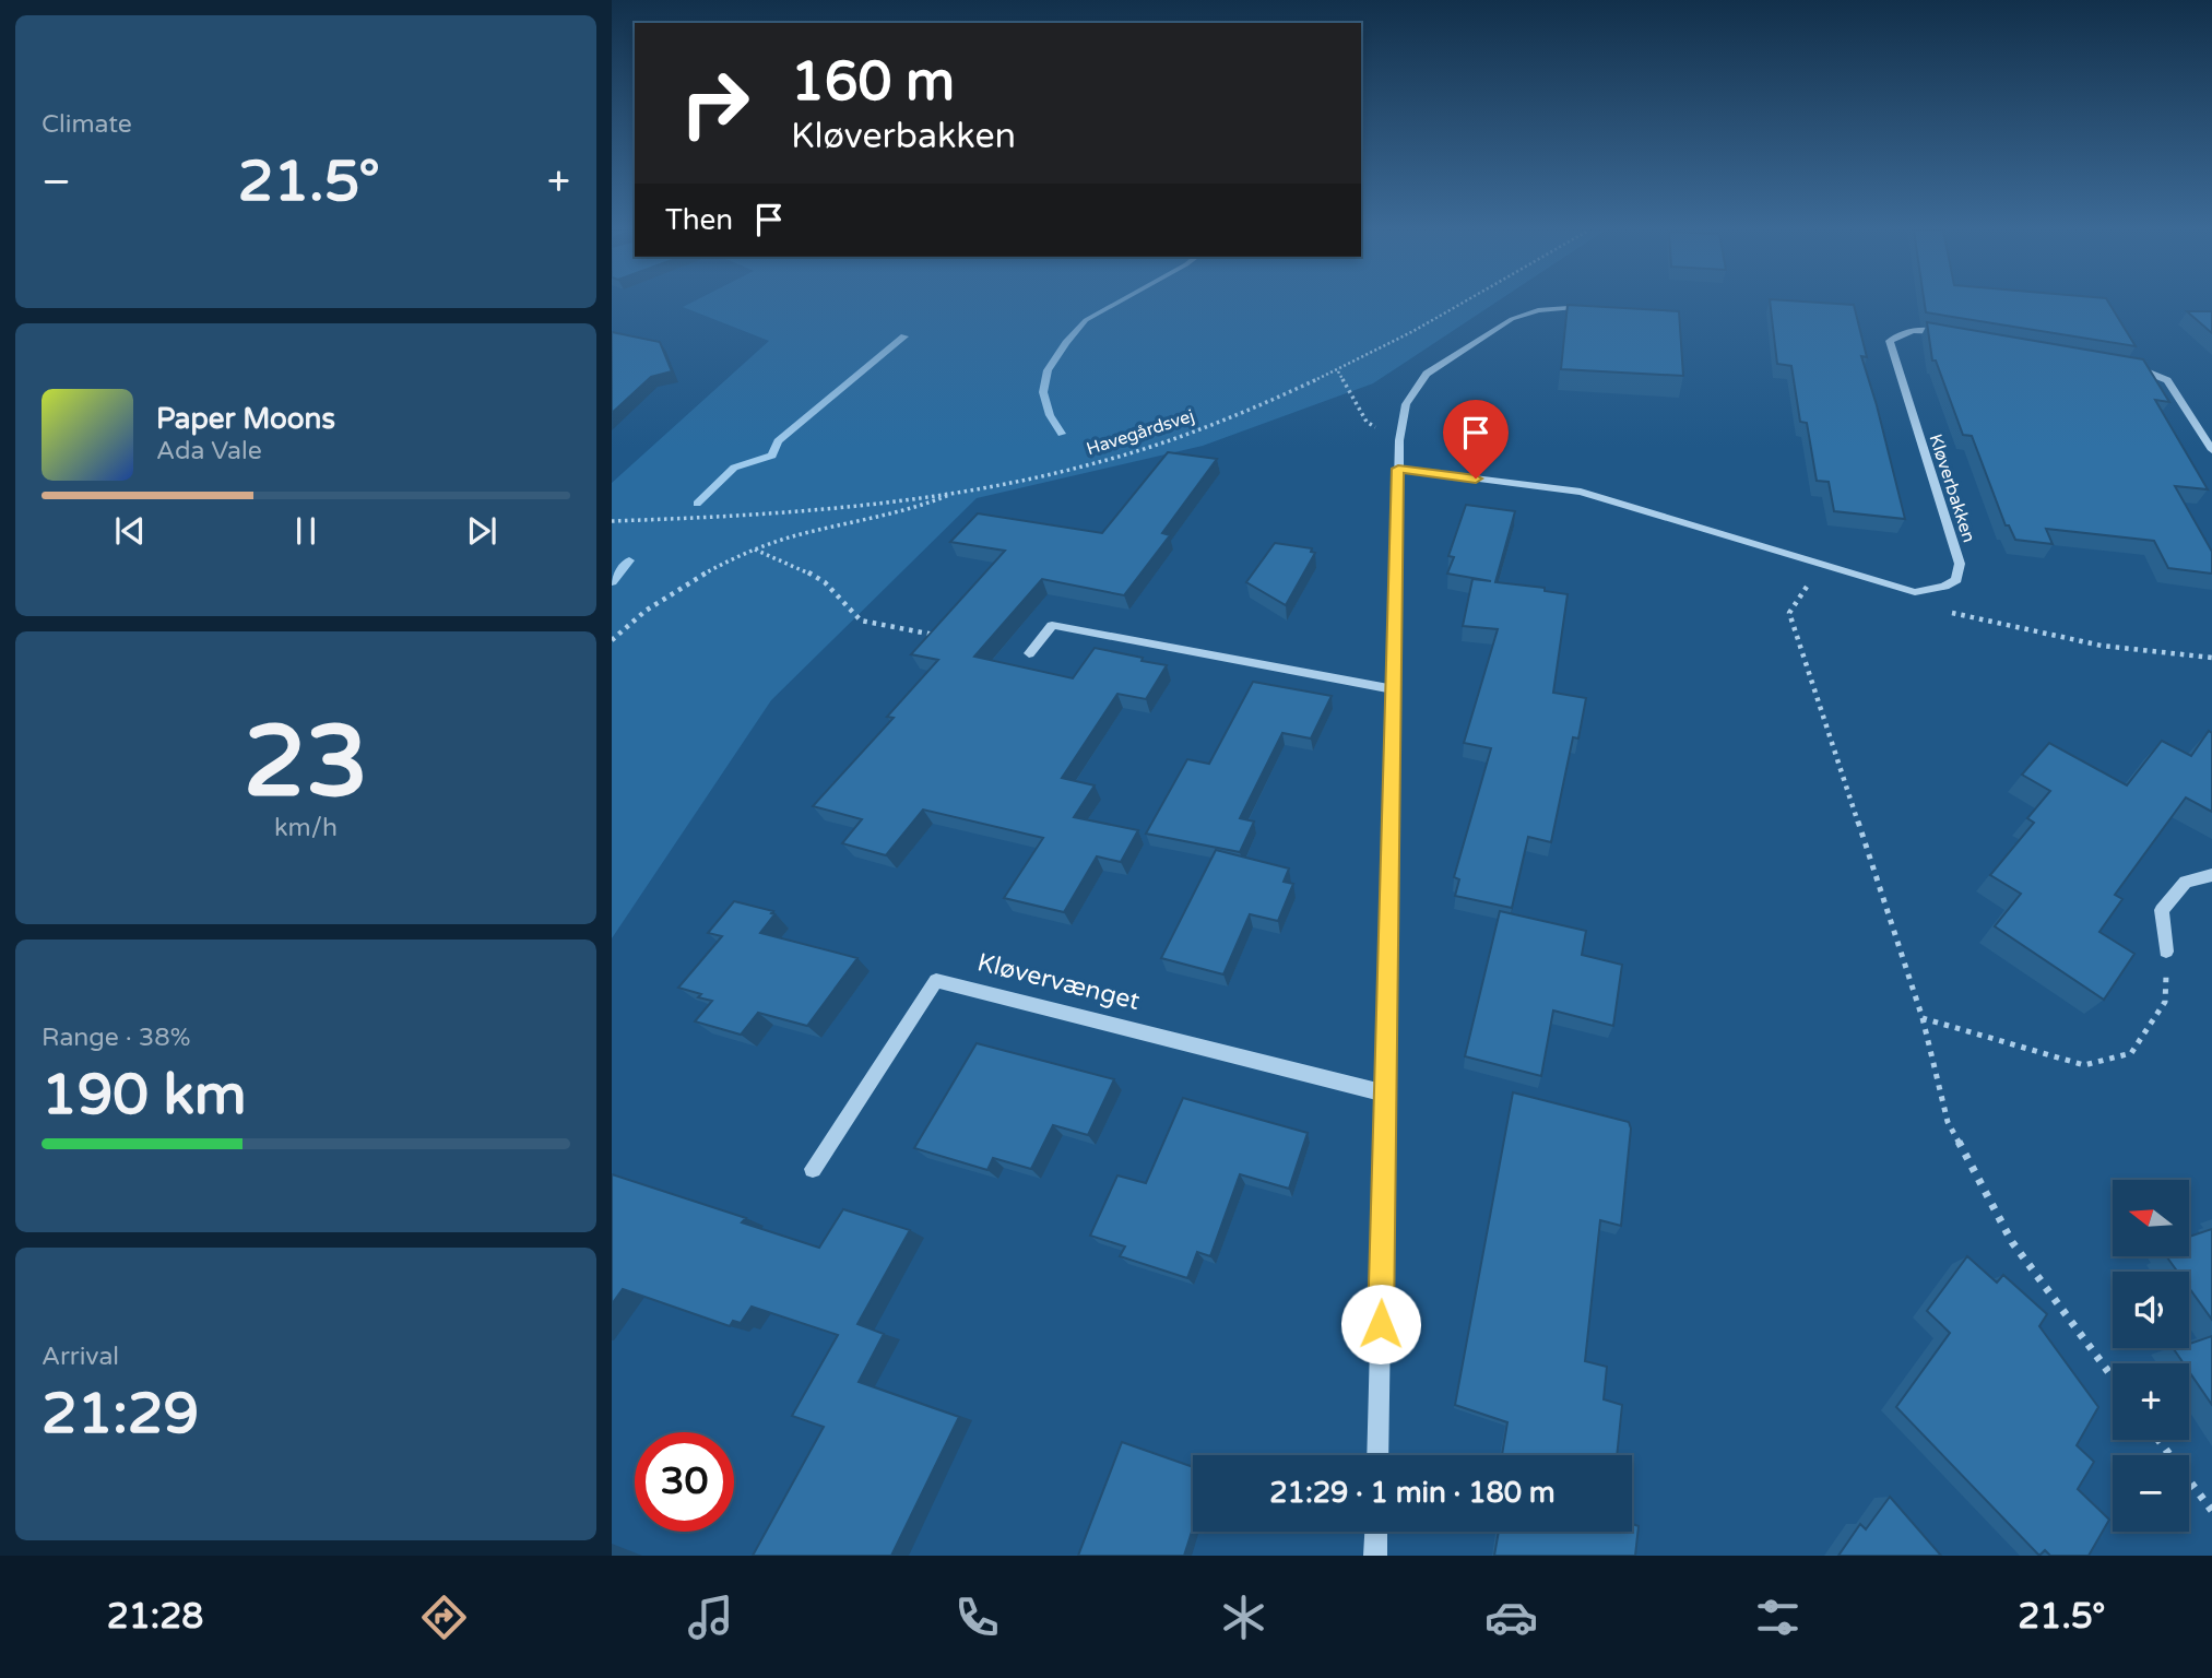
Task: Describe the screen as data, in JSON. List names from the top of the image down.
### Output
{
  "streets": {
    "street": ["Kløverbakken", "Kløvervænget"],
    "path": ["Havegårdsvej"]
  },
  "north": "left",
  "page": {
    "tile": [
      "Climate",
      ["23", "km/h"],
      ["Range · 38%", "190 km"],
      ["Arrival", "21:29"]
    ],
    "turn": ["160 m", "Kløverbakken"],
    "heat": ["−", "21.5°", "+"],
    "then": "Then",
    "song": ["Paper Moons", "Ada Vale"],
    "map_buttons": ["+", "−"],
    "limit": "30",
    "trip": "21:29 · 1 min · 180 m",
    "tabs": ["21:28", "21.5°"]
  }
}
